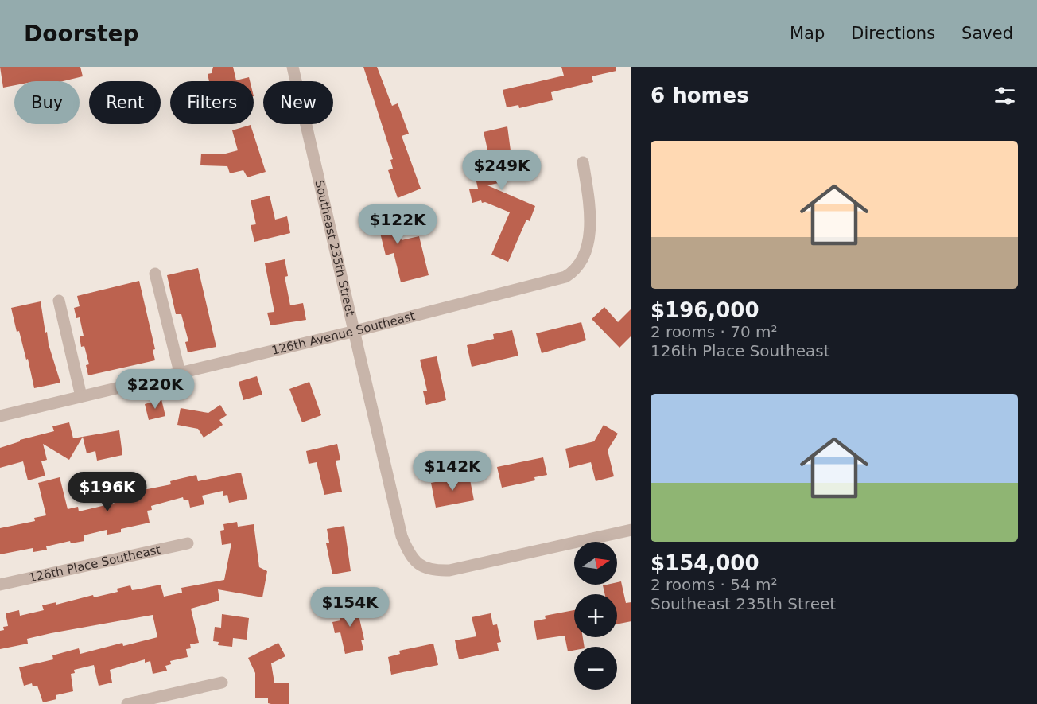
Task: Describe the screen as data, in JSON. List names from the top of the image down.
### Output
{
  "streets": {
    "street": ["Southeast 235th Street", "126th Avenue Southeast", "126th Place Southeast"]
  },
  "crossings": [
    ["Southeast 235th Street", "126th Avenue Southeast"]
  ],
  "north": "right",
  "page": {
    "header": "Doorstep",
    "nav": ["Map", "Directions", "Saved"],
    "heading": "6 homes",
    "chip": [
      "Buy",
      "Rent",
      "Filters",
      "New"
    ],
    "list": [
      {
        "name": "$196,000",
        "note": "2 rooms · 70 m² · 126th Place Southeast"
      },
      {
        "name": "$154,000",
        "note": "2 rooms · 54 m² · Southeast 235th Street"
      }
    ],
    "price": [
      "$249K",
      "$122K",
      "$220K",
      "$142K",
      "$196K",
      "$154K"
    ],
    "map_buttons": ["+", "−"]
  }
}
